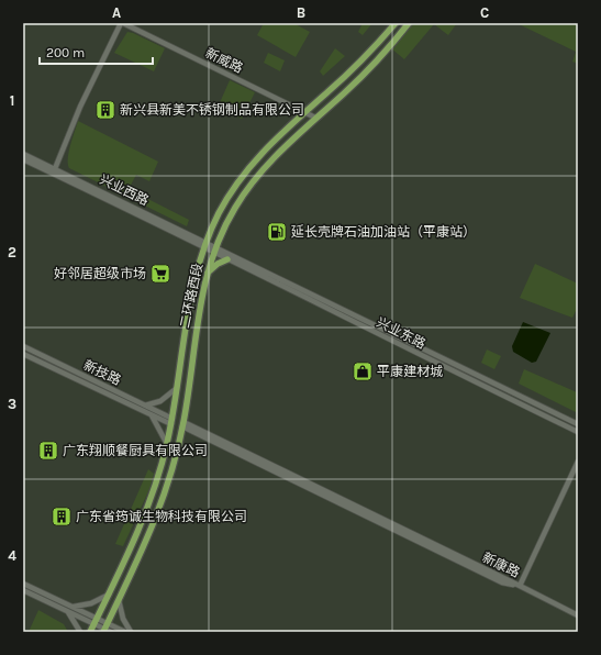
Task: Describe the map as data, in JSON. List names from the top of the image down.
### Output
{
  "streets": {
    "main road": ["二环路西段"],
    "street": [
      "新威路",
      "兴业西路",
      "兴业东路",
      "新技路",
      "新康路"
    ]
  },
  "crossings": [
    ["新威路", "二环路西段"],
    ["兴业西路", "二环路西段"],
    ["兴业西路", "兴业东路"],
    ["二环路西段", "兴业东路"],
    ["二环路西段", "新技路"],
    ["二环路西段", "新康路"]
  ],
  "places": {
    "building": ["新兴县新美不锈钢制品有限公司", "广东翔顺餐厨具有限公司", "广东省筠诚生物科技有限公司"],
    "fuel station": ["延长壳牌石油加油站（平康站）"],
    "supermarket": ["好邻居超级市场"],
    "shop": ["平康建材城"]
  },
  "scale_bar": "200 m",
  "grid": {
    "columns": ["A", "B", "C"],
    "rows": [
      "1",
      "2",
      "3",
      "4"
    ]
  }
}
